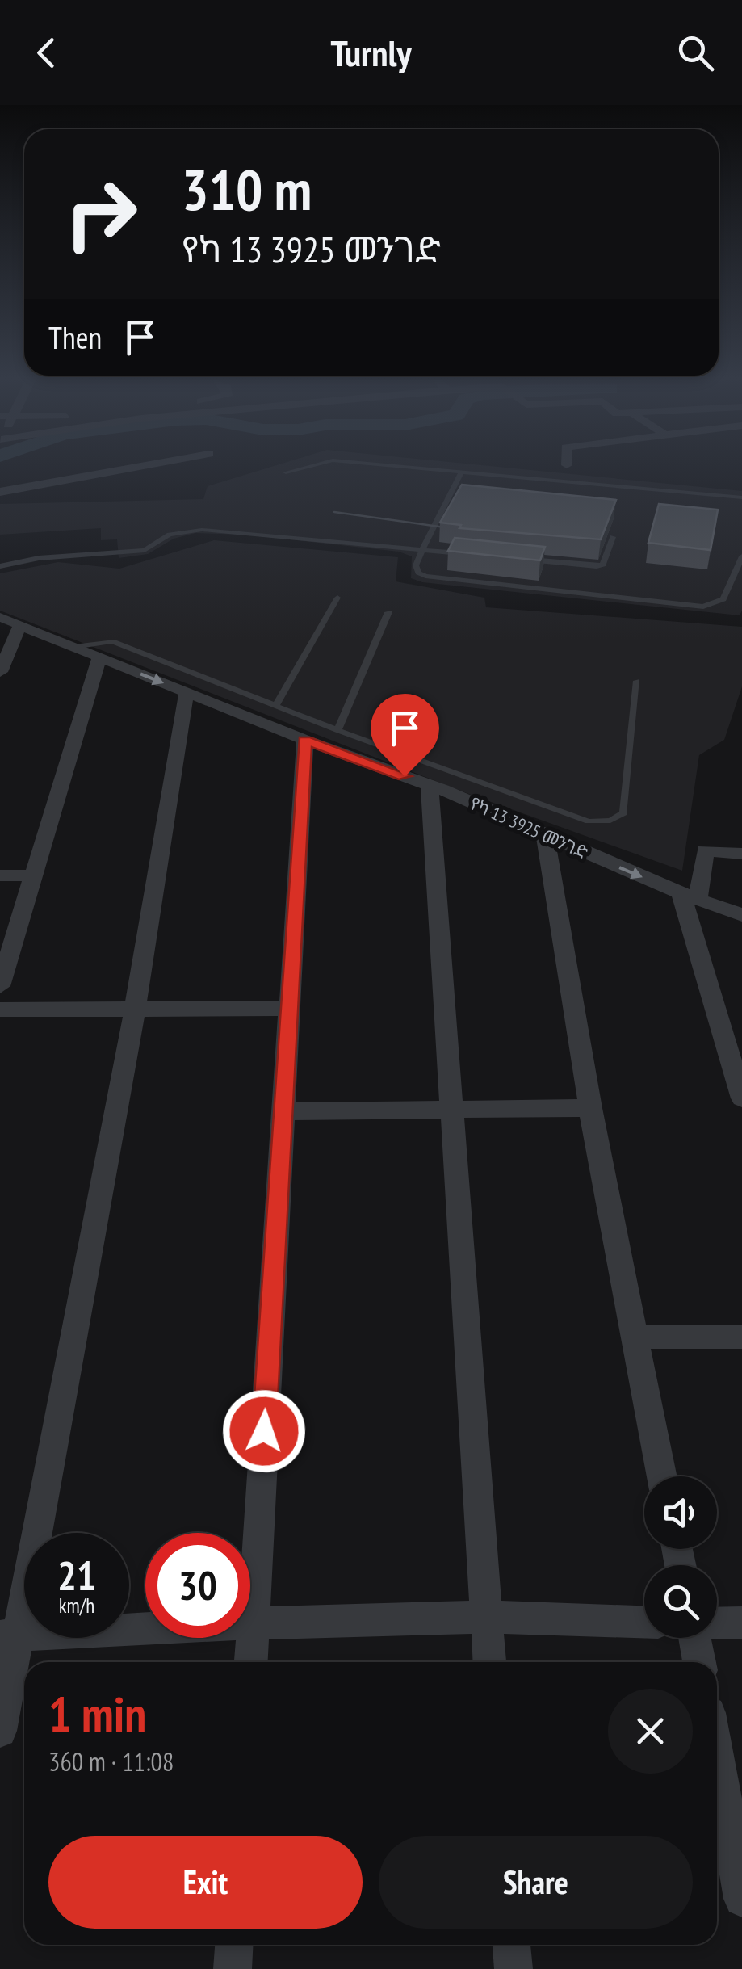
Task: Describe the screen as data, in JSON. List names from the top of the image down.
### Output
{
  "streets": {
    "street": ["የካ 13 3925 መንገድ"]
  },
  "page": {
    "header": "Turnly",
    "turn": ["310 m", "የካ 13 3925 መንገድ"],
    "then": "Then",
    "speed": "21 km/h",
    "limit": "30",
    "heading": ["1 min", "360 m · 11:08"],
    "buttons": ["Exit", "Share"]
  }
}
